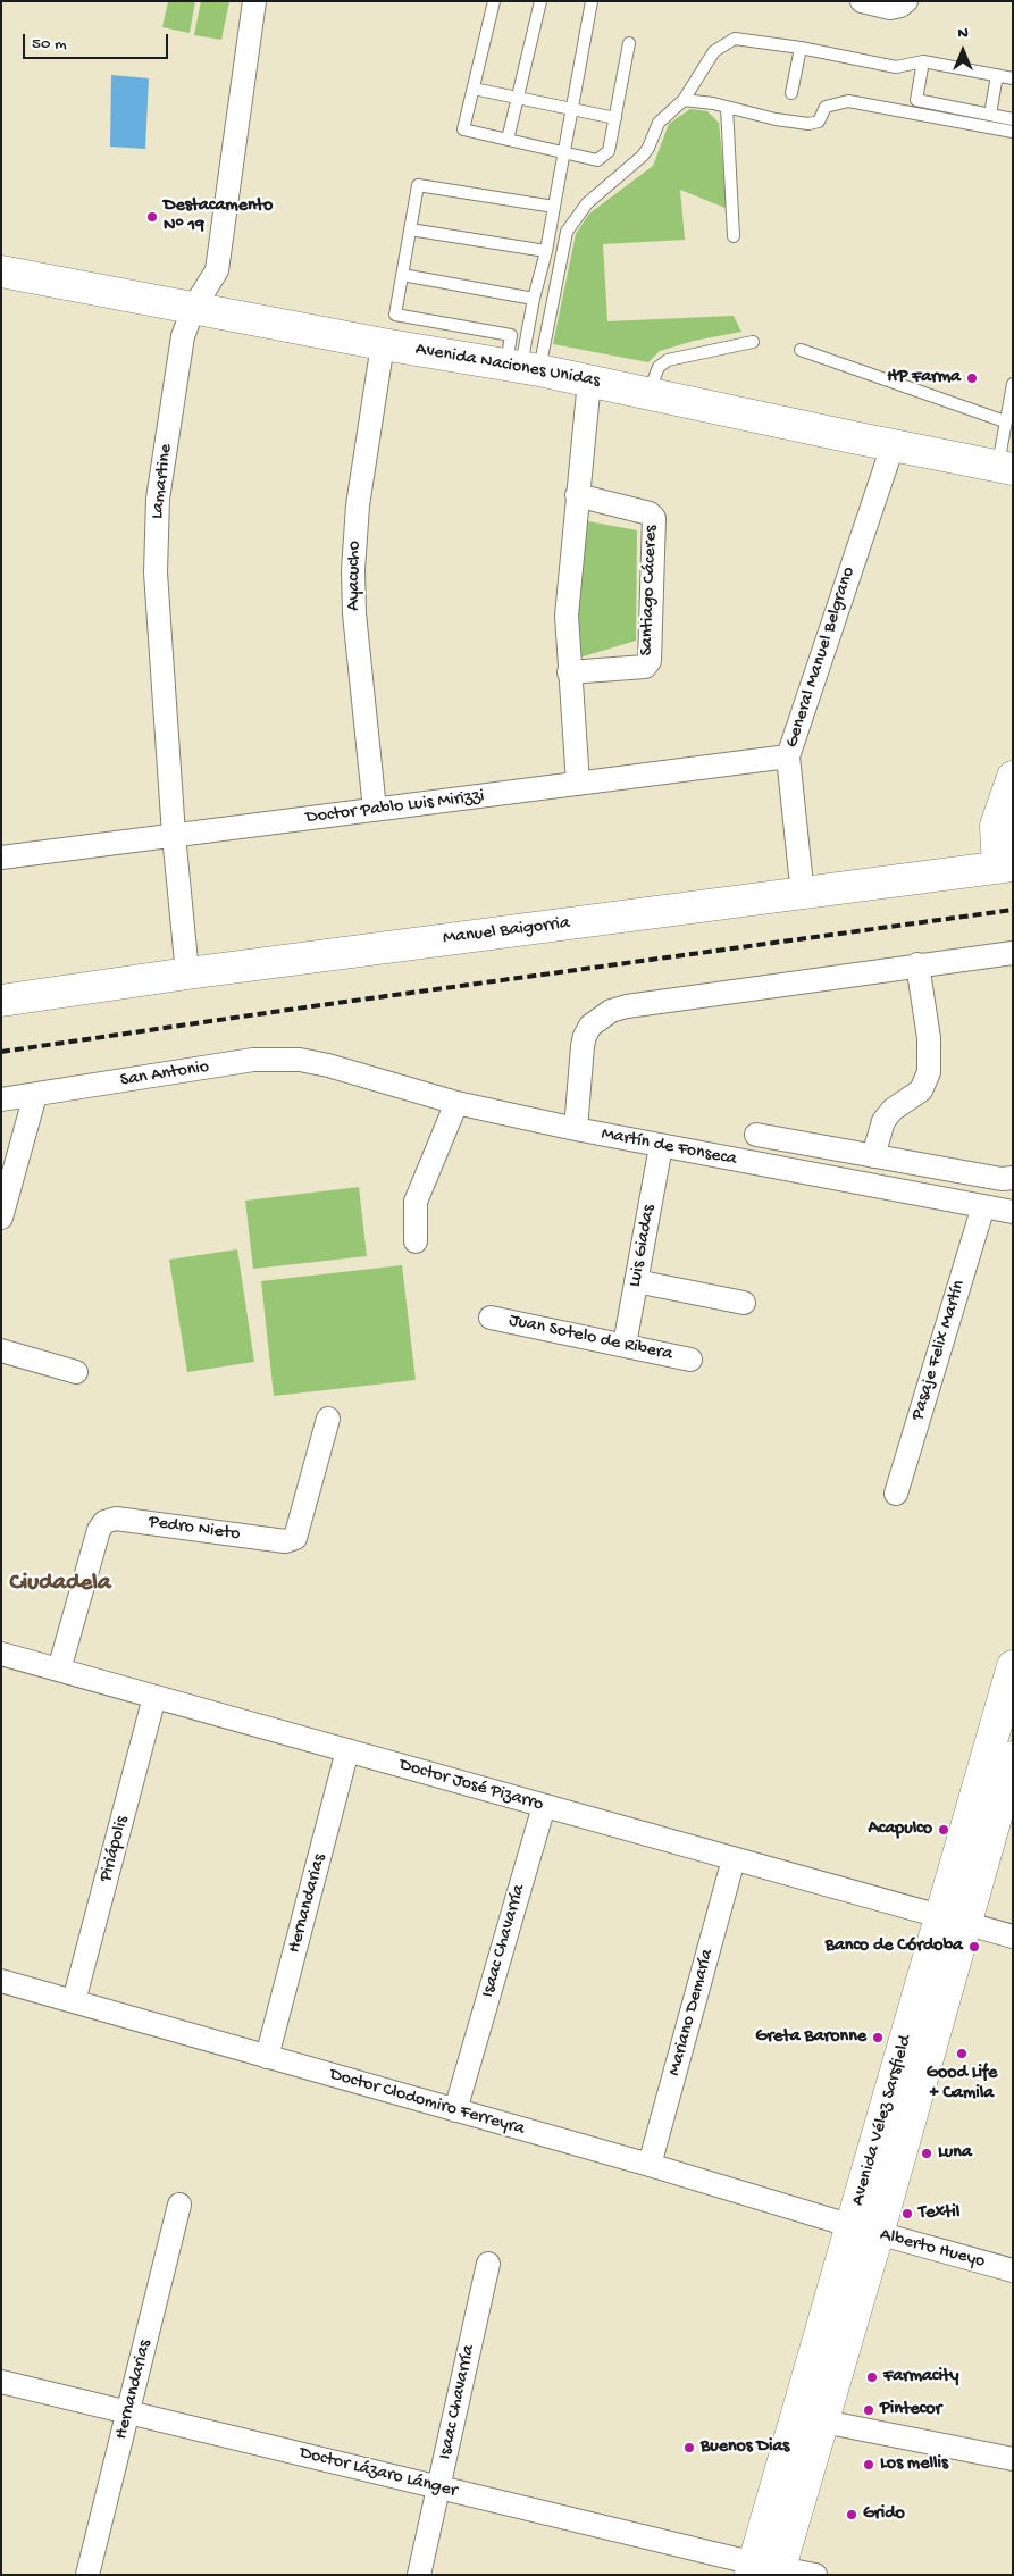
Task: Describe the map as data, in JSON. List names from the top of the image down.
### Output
{
  "streets": {
    "main road": ["Avenida Naciones Unidas", "Manuel Baigorria", "Avenida Vélez Sarsfield"],
    "street": [
      "Lamartine",
      "Ayacucho",
      "Santiago Cáceres",
      "General Manuel Belgrano",
      "Doctor Pablo Luis Mirizzi",
      "San Antonio",
      "Martín de Fonseca",
      "Luis Giadas",
      "Juan Sotelo de Ribera",
      "Pasaje Felix Martín",
      "Pedro Nieto",
      "Doctor José Pizarro",
      "Piriápolis",
      "Hernandarias",
      "Isaac Chavarría",
      "Mariano Demaría",
      "Doctor Clodomiro Ferreyra",
      "Alberto Hueyo",
      "Doctor Lázaro Lánger"
    ]
  },
  "crossings": [
    ["Avenida Naciones Unidas", "Lamartine"],
    ["Avenida Naciones Unidas", "Ayacucho"],
    ["Avenida Naciones Unidas", "General Manuel Belgrano"],
    ["Lamartine", "Doctor Pablo Luis Mirizzi"],
    ["Lamartine", "Manuel Baigorria"],
    ["Ayacucho", "Doctor Pablo Luis Mirizzi"],
    ["General Manuel Belgrano", "Doctor Pablo Luis Mirizzi"],
    ["General Manuel Belgrano", "Manuel Baigorria"],
    ["San Antonio", "Martín de Fonseca"],
    ["Martín de Fonseca", "Luis Giadas"],
    ["Martín de Fonseca", "Pasaje Felix Martín"],
    ["Luis Giadas", "Juan Sotelo de Ribera"],
    ["Pedro Nieto", "Doctor José Pizarro"],
    ["Doctor José Pizarro", "Piriápolis"],
    ["Doctor José Pizarro", "Hernandarias"],
    ["Doctor José Pizarro", "Isaac Chavarría"],
    ["Doctor José Pizarro", "Mariano Demaría"],
    ["Doctor José Pizarro", "Avenida Vélez Sarsfield"],
    ["Piriápolis", "Doctor Clodomiro Ferreyra"],
    ["Hernandarias", "Doctor Clodomiro Ferreyra"],
    ["Hernandarias", "Doctor Lázaro Lánger"],
    ["Isaac Chavarría", "Doctor Clodomiro Ferreyra"],
    ["Isaac Chavarría", "Doctor Lázaro Lánger"],
    ["Mariano Demaría", "Doctor Clodomiro Ferreyra"],
    ["Doctor Clodomiro Ferreyra", "Avenida Vélez Sarsfield"],
    ["Doctor Clodomiro Ferreyra", "Alberto Hueyo"],
    ["Avenida Vélez Sarsfield", "Alberto Hueyo"],
    ["Avenida Vélez Sarsfield", "Doctor Lázaro Lánger"]
  ],
  "districts": ["Ciudadela"],
  "places": [
    "Destacamento N° 19",
    "HP Farma",
    "Acapulco",
    "Banco de Córdoba",
    "Greta Baronne",
    "Good Life + Camila",
    "Luna",
    "Textil",
    "Farmacity",
    "Pintecor",
    "Buenos Dias",
    "Los mellis",
    "Grido"
  ],
  "scale_bar": "50 m",
  "north": "top"
}
